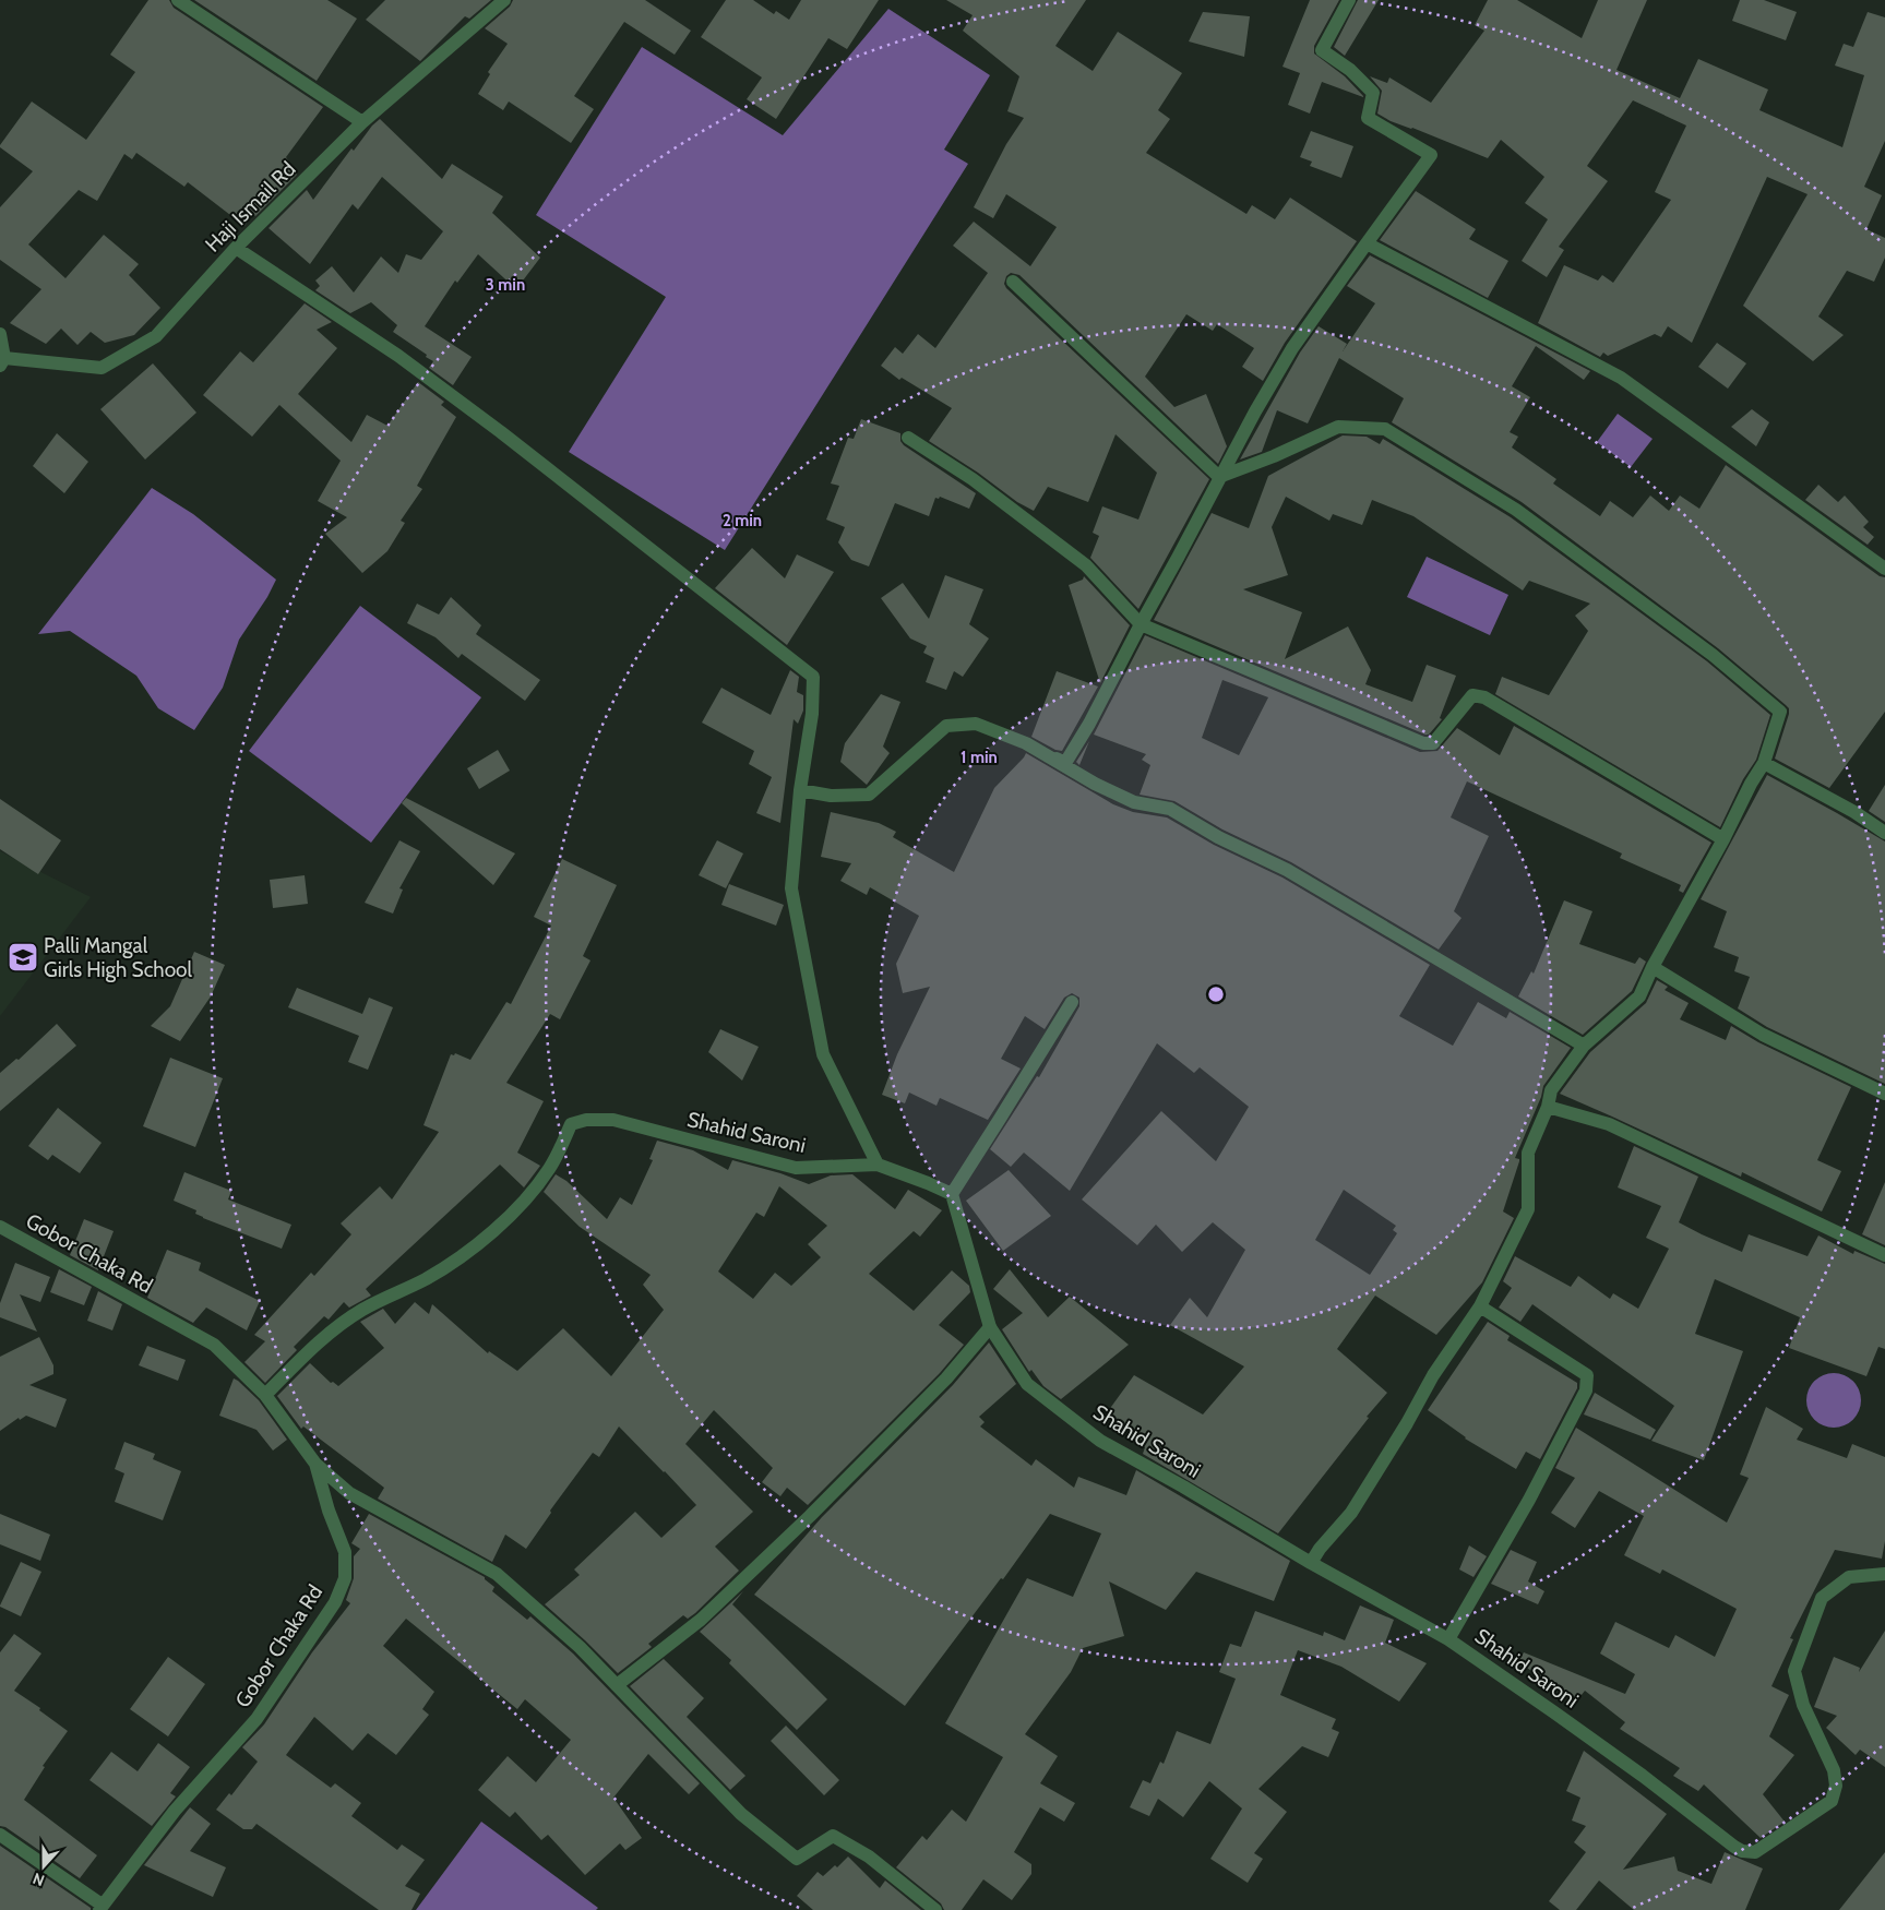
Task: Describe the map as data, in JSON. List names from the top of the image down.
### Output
{
  "streets": {
    "street": ["Haji Ismail Rd", "Shahid Saroni", "Gobor Chaka Rd"]
  },
  "crossings": [
    ["Shahid Saroni", "Gobor Chaka Rd"]
  ],
  "places": {
    "school or university": ["Palli Mangal Girls High School"]
  },
  "north": "bottom",
  "rings": ["3 min", "2 min", "1 min"]
}
